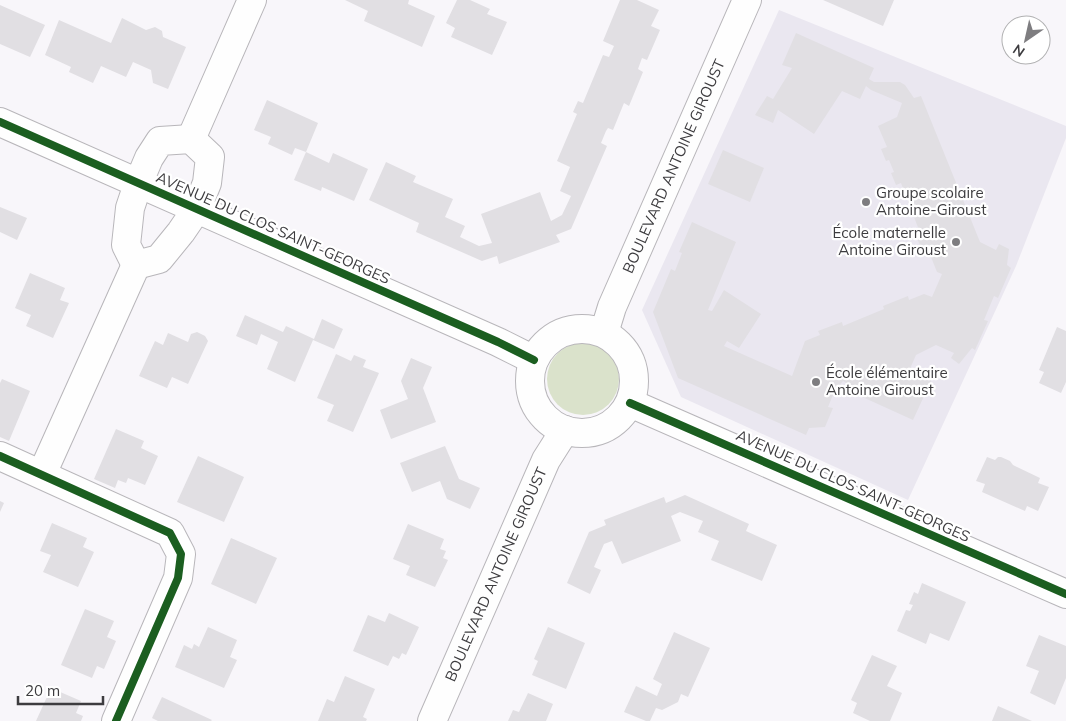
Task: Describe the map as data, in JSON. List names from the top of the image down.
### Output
{
  "streets": {
    "street": ["BOULEVARD ANTOINE GIROUST", "AVENUE DU CLOS SAINT-GEORGES"]
  },
  "crossings": [
    ["BOULEVARD ANTOINE GIROUST", "AVENUE DU CLOS SAINT-GEORGES"]
  ],
  "places": ["Groupe scolaire Antoine-Giroust", "École maternelle Antoine Giroust", "École élémentaire Antoine Giroust"],
  "scale_bar": "20 m",
  "north": "bottom left"
}
